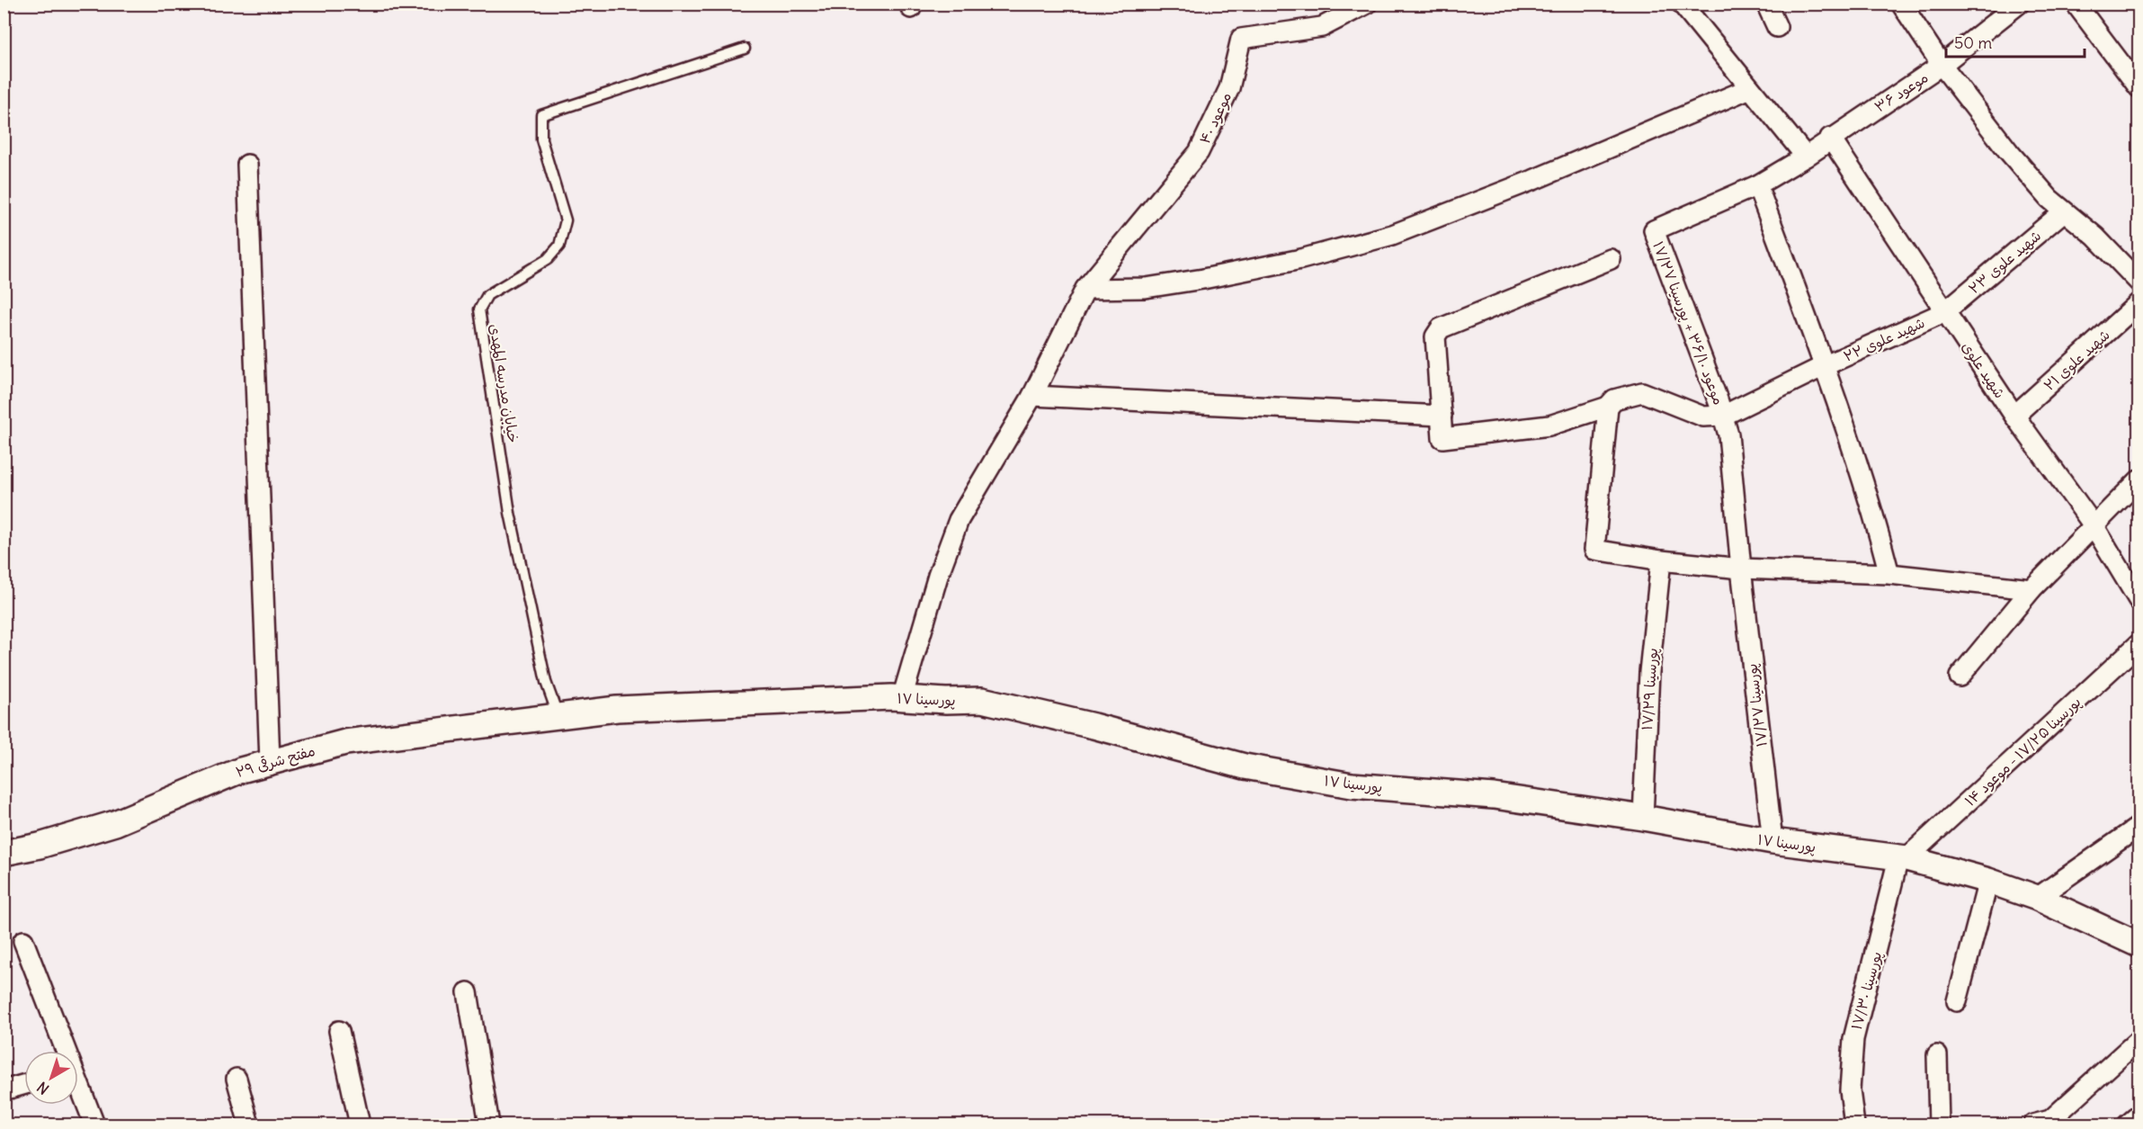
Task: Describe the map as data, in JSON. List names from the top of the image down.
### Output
{
  "streets": {
    "street": [
      "موعود ۳۶",
      "موعود ۴۰",
      "شهید علوی ۲۳",
      "موعود ۳۶/۱۰ + پورسینا ۱۷/۲۷",
      "شهید علوی ۲۲",
      "شهید علوی ۲۱",
      "شهید علوی",
      "پورسینا ۱۷/۲۹",
      "پورسینا ۱۷",
      "پورسینا ۱۷/۲۷",
      "پورسینا ۱۷/۲۵ - موعود ۱۴",
      "مفتح شرقی ۲۹",
      "پورسینا ۱۷/۳۰"
    ],
    "lane": ["خیابان مدرسه المهدی"]
  },
  "crossings": [
    ["موعود ۳۶", "موعود ۳۶/۱۰ + پورسینا ۱۷/۲۷"],
    ["موعود ۳۶", "شهید علوی"],
    ["شهید علوی ۲۳", "شهید علوی ۲۲"],
    ["شهید علوی ۲۳", "شهید علوی"],
    ["موعود ۳۶/۱۰ + پورسینا ۱۷/۲۷", "شهید علوی ۲۲"],
    ["موعود ۳۶/۱۰ + پورسینا ۱۷/۲۷", "پورسینا ۱۷/۲۷"],
    ["شهید علوی ۲۲", "شهید علوی"],
    ["شهید علوی ۲۱", "شهید علوی"],
    ["خیابان مدرسه المهدی", "پورسینا ۱۷"],
    ["خیابان مدرسه المهدی", "مفتح شرقی ۲۹"],
    ["پورسینا ۱۷/۲۹", "پورسینا ۱۷"],
    ["پورسینا ۱۷", "پورسینا ۱۷/۲۷"],
    ["پورسینا ۱۷", "پورسینا ۱۷/۲۵ - موعود ۱۴"],
    ["پورسینا ۱۷", "مفتح شرقی ۲۹"],
    ["پورسینا ۱۷", "پورسینا ۱۷/۳۰"],
    ["پورسینا ۱۷/۲۵ - موعود ۱۴", "پورسینا ۱۷/۳۰"]
  ],
  "scale_bar": "50 m",
  "north": "bottom left"
}
